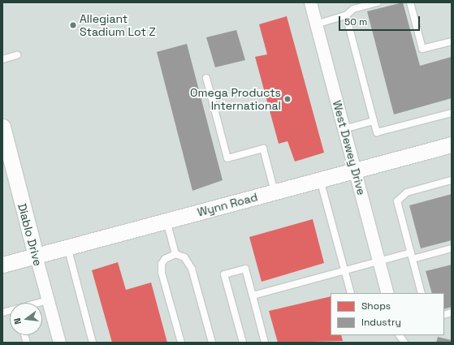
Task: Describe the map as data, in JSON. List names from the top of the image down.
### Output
{
  "streets": {
    "street": ["West Dewey Drive", "Wynn Road", "Diablo Drive"]
  },
  "crossings": [
    ["West Dewey Drive", "Wynn Road"],
    ["Wynn Road", "Diablo Drive"]
  ],
  "places": ["Allegiant Stadium Lot Z", "Omega Products International"],
  "legend": ["Shops", "Industry"],
  "scale_bar": "50 m",
  "north": "left"
}
